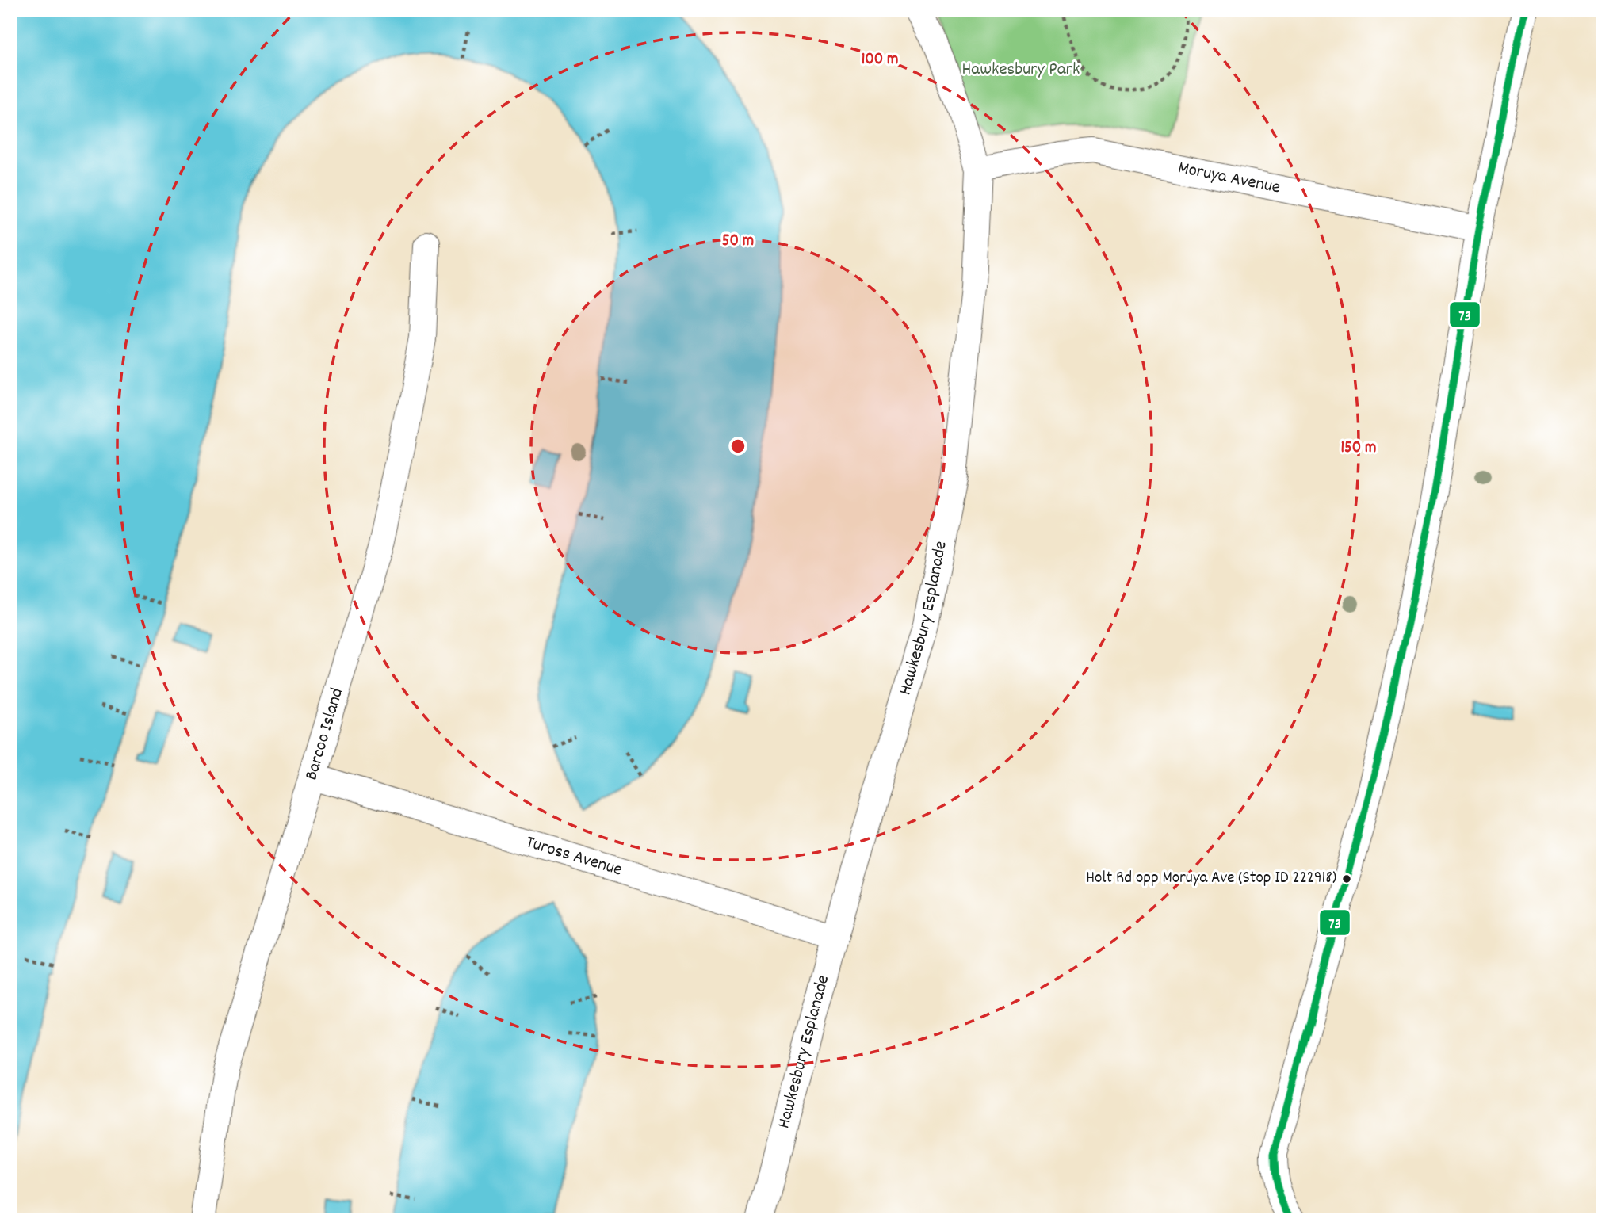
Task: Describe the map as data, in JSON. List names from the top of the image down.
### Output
{
  "streets": {
    "street": [
      "Moruya Avenue",
      "Hawkesbury Esplanade",
      "Barcoo Island",
      "Tuross Avenue"
    ]
  },
  "crossings": [
    ["Moruya Avenue", "Hawkesbury Esplanade"],
    ["Hawkesbury Esplanade", "Tuross Avenue"],
    ["Barcoo Island", "Tuross Avenue"]
  ],
  "parks": ["Hawkesbury Park"],
  "places": ["Holt Rd opp Moruya Ave (Stop ID 222918)"],
  "lines": ["transit line 73"],
  "rings": ["100 m", "50 m", "150 m"]
}
